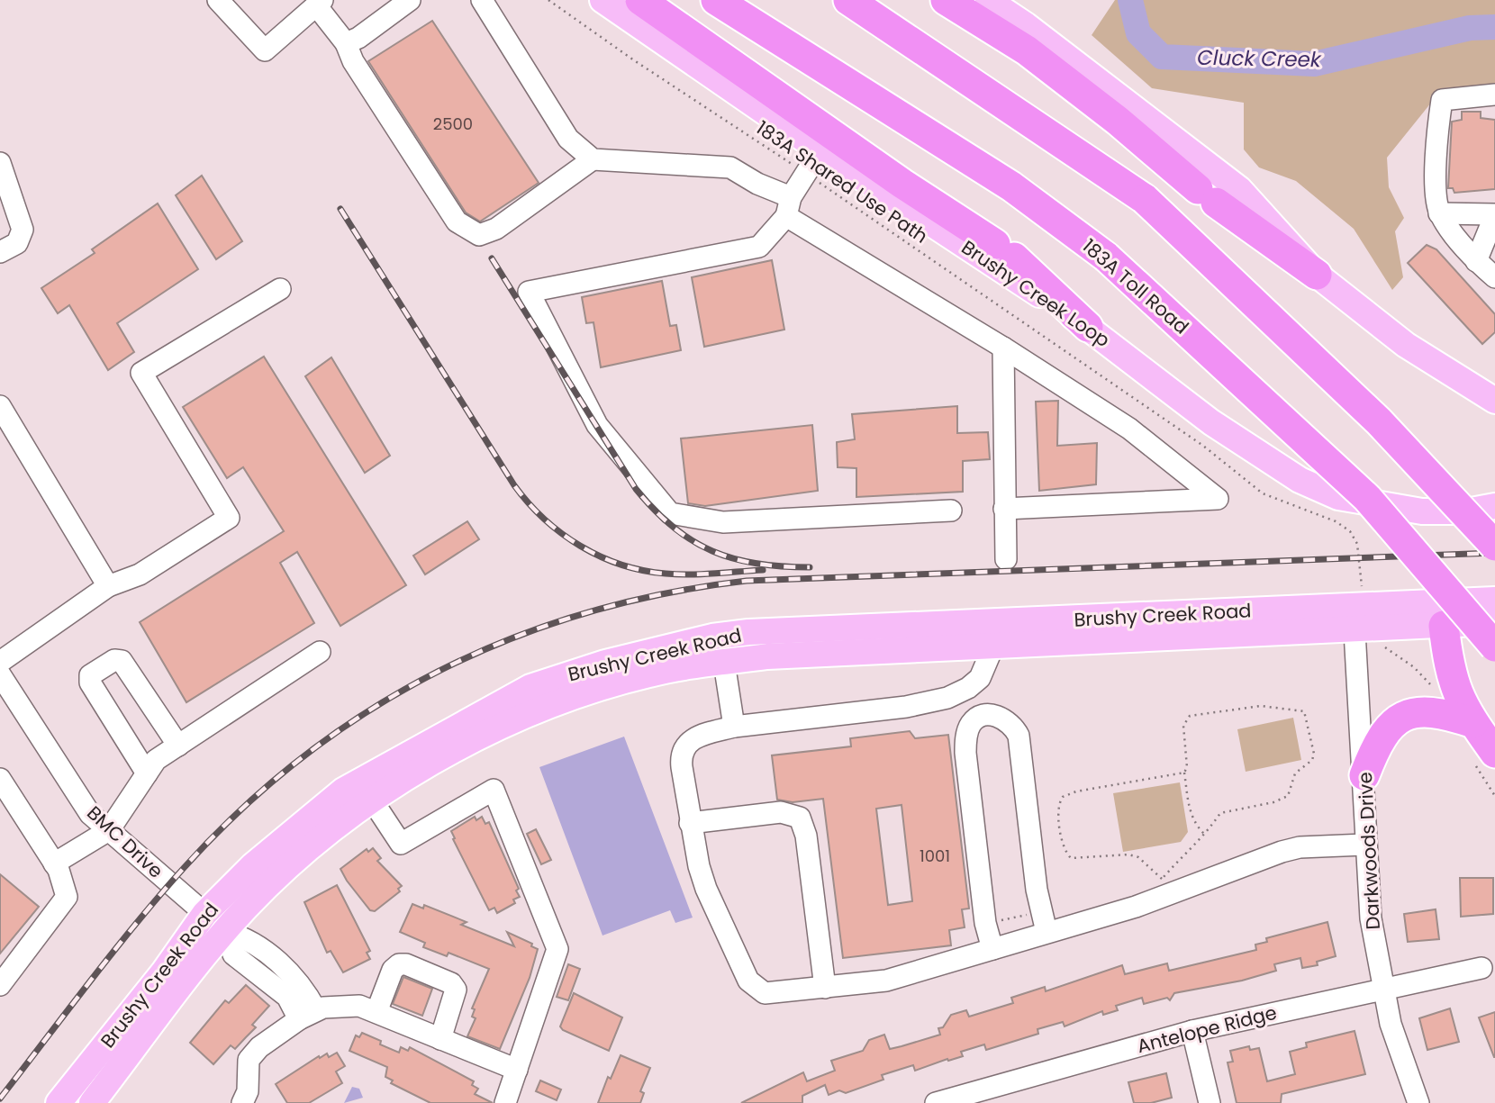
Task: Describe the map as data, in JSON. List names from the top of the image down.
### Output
{
  "streets": {
    "highway": ["183A Toll Road"],
    "main road": ["Brushy Creek Loop", "Brushy Creek Road"],
    "street": ["BMC Drive", "Darkwoods Drive", "Antelope Ridge"],
    "path": ["183A Shared Use Path"]
  },
  "crossings": [
    ["Brushy Creek Road", "BMC Drive"],
    ["Brushy Creek Road", "Darkwoods Drive"],
    ["Darkwoods Drive", "Antelope Ridge"]
  ],
  "water": ["Cluck Creek"],
  "house_numbers": ["2500", "1001"]
}
